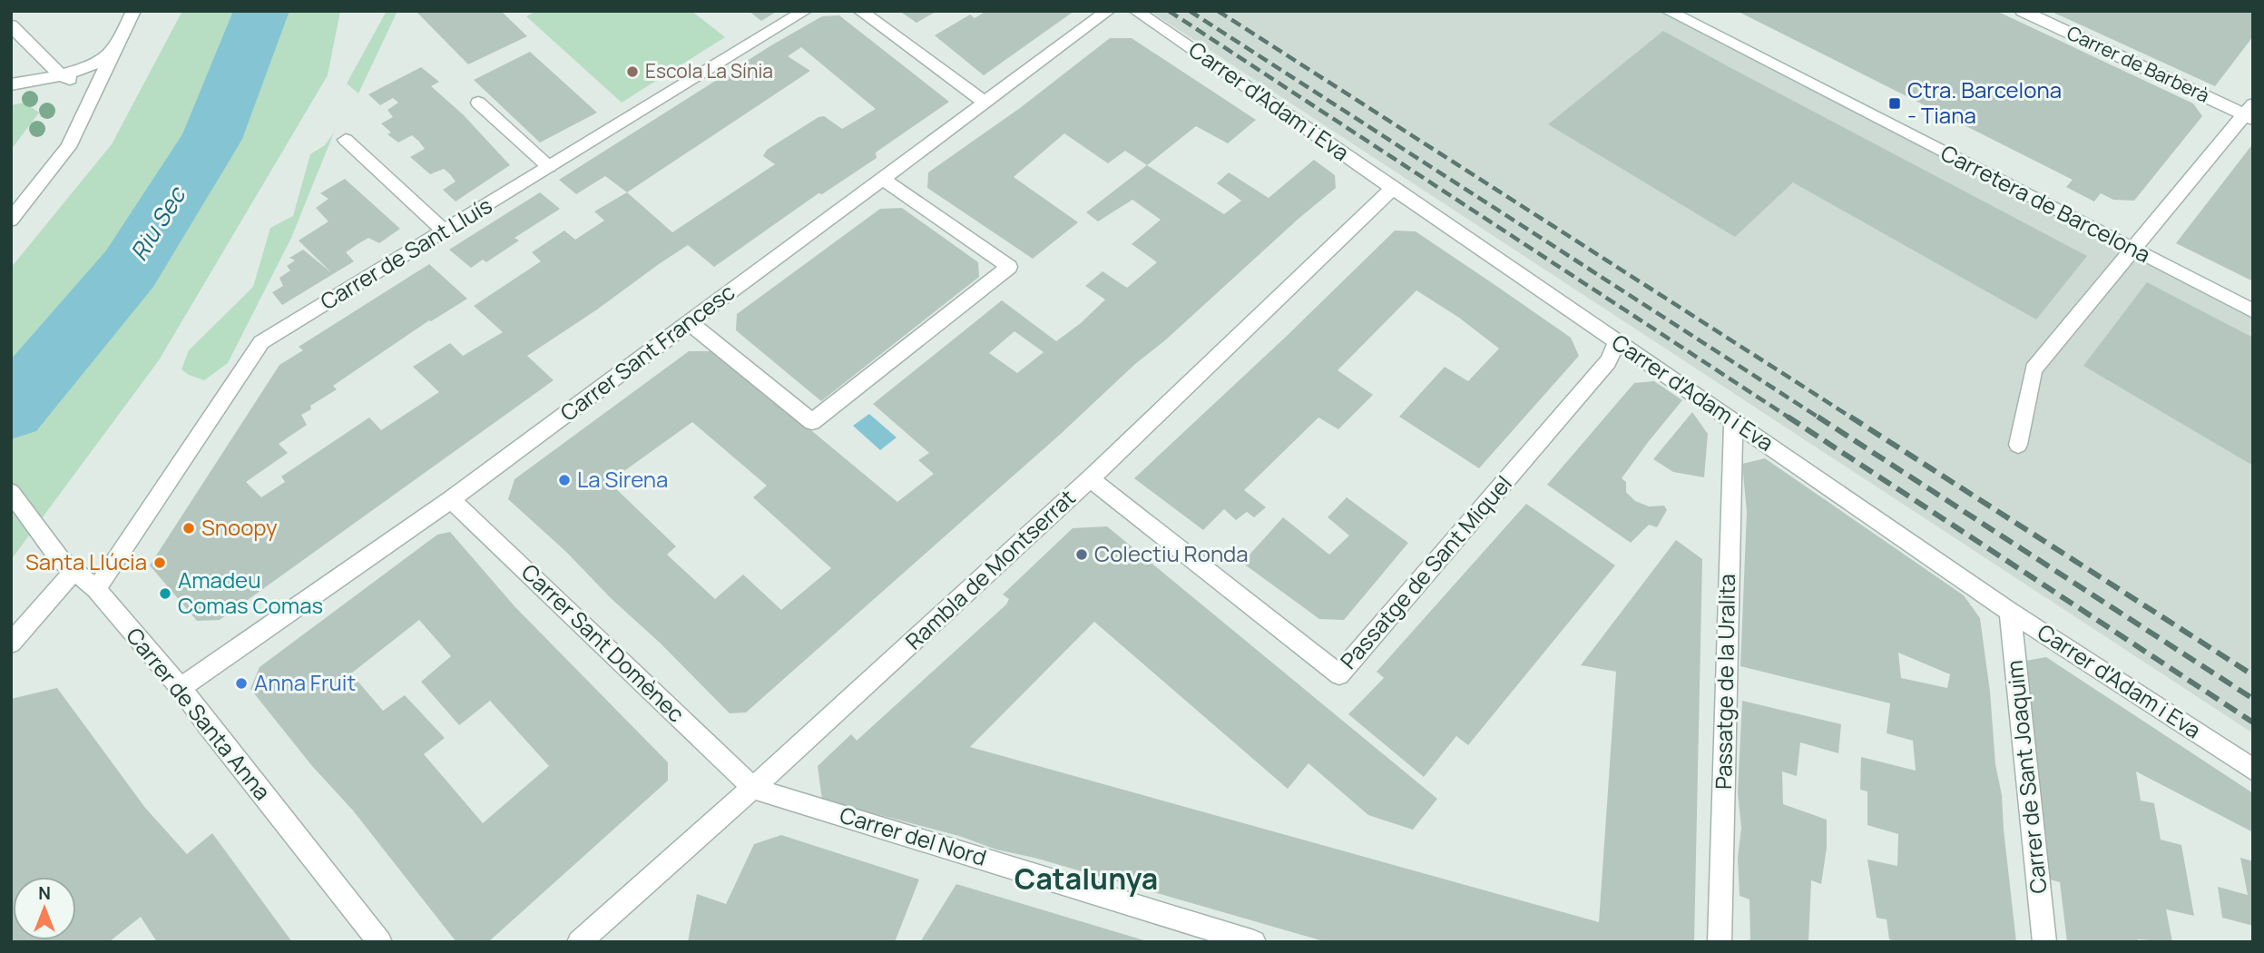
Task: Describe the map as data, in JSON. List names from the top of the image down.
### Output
{
  "streets": {
    "street": [
      "Carrer de Barberà",
      "Carrer d'Adam i Eva",
      "Carretera de Barcelona",
      "Carrer de Sant Lluís",
      "Carrer Sant Francesc",
      "Rambla de Montserrat",
      "Passatge de Sant Miquel",
      "Carrer Sant Domènec",
      "Passatge de la Uralita",
      "Carrer de Santa Anna",
      "Carrer de Sant Joaquim",
      "Carrer del Nord"
    ]
  },
  "crossings": [
    ["Carrer d'Adam i Eva", "Rambla de Montserrat"],
    ["Carrer d'Adam i Eva", "Passatge de Sant Miquel"],
    ["Carrer d'Adam i Eva", "Passatge de la Uralita"],
    ["Carrer d'Adam i Eva", "Carrer de Sant Joaquim"],
    ["Carrer de Sant Lluís", "Carrer de Santa Anna"],
    ["Carrer Sant Francesc", "Carrer Sant Domènec"],
    ["Carrer Sant Francesc", "Carrer de Santa Anna"],
    ["Rambla de Montserrat", "Passatge de Sant Miquel"],
    ["Rambla de Montserrat", "Carrer Sant Domènec"],
    ["Rambla de Montserrat", "Carrer del Nord"],
    ["Carrer Sant Domènec", "Carrer del Nord"]
  ],
  "districts": ["Catalunya"],
  "water": ["Riu Sec"],
  "places": {
    "other": [
      "Escola La Sínia",
      "La Sirena",
      "Snoopy",
      "Colectiu Ronda",
      "Santa Llúcia",
      "Amadeu Comas Comas",
      "Anna Fruit"
    ],
    "transit": ["Ctra. Barcelona - Tiana"]
  },
  "north": "top"
}
